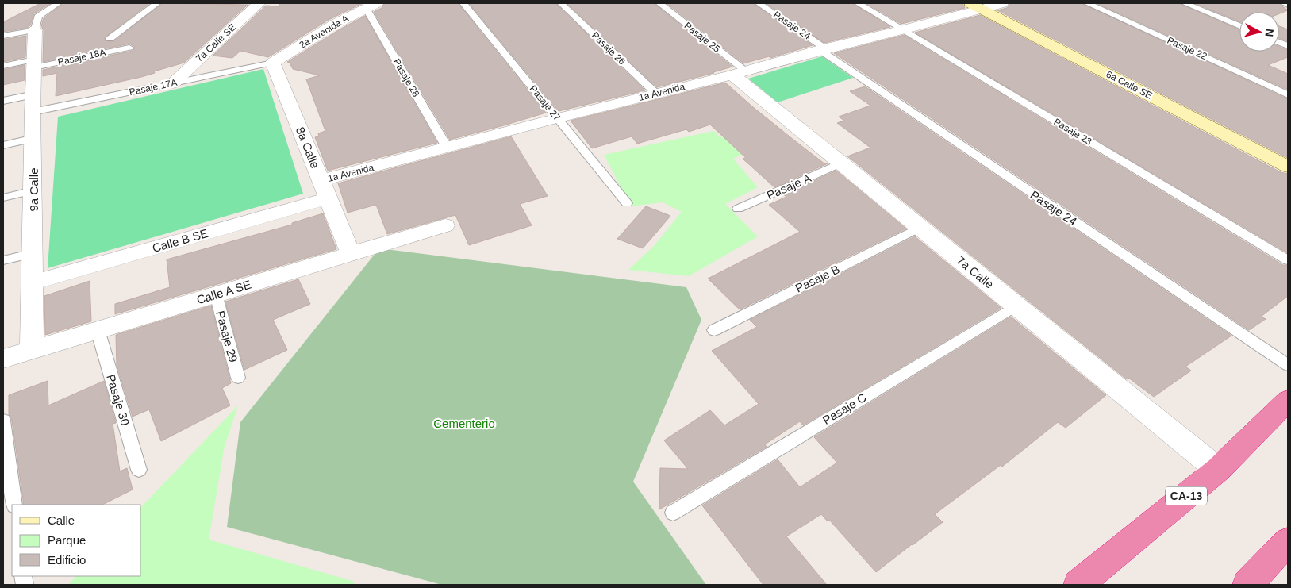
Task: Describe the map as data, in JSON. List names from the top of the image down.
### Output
{
  "streets": {
    "highway": ["CA-13"],
    "street": [
      "2a Avenida A",
      "7a Calle SE",
      "6a Calle SE",
      "1a Avenida",
      "8a Calle",
      "9a Calle",
      "Calle B SE",
      "7a Calle",
      "Calle A SE"
    ],
    "lane": [
      "Pasaje 24",
      "Pasaje 25",
      "Pasaje 26",
      "Pasaje 22",
      "Pasaje 18A",
      "Pasaje 28",
      "Pasaje 17A",
      "Pasaje 27",
      "Pasaje 23",
      "Pasaje A",
      "Pasaje B",
      "Pasaje 29",
      "Pasaje 30",
      "Pasaje C"
    ]
  },
  "crossings": [
    ["Pasaje 24", "1a Avenida"],
    ["2a Avenida A", "Pasaje 28"],
    ["2a Avenida A", "Pasaje 17A"],
    ["2a Avenida A", "8a Calle"],
    ["Pasaje 25", "1a Avenida"],
    ["Pasaje 25", "7a Calle"],
    ["7a Calle SE", "Pasaje 17A"],
    ["Pasaje 26", "1a Avenida"],
    ["Pasaje 18A", "9a Calle"],
    ["Pasaje 28", "1a Avenida"],
    ["6a Calle SE", "1a Avenida"],
    ["Pasaje 17A", "8a Calle"],
    ["Pasaje 17A", "9a Calle"],
    ["1a Avenida", "Pasaje 27"],
    ["1a Avenida", "Pasaje 23"],
    ["1a Avenida", "8a Calle"],
    ["1a Avenida", "Calle B SE"],
    ["1a Avenida", "7a Calle"],
    ["8a Calle", "Calle B SE"],
    ["8a Calle", "Calle A SE"],
    ["Pasaje A", "7a Calle"],
    ["9a Calle", "Calle B SE"],
    ["9a Calle", "Calle A SE"],
    ["7a Calle", "Pasaje B"],
    ["7a Calle", "Pasaje C"],
    ["7a Calle", "CA-13"],
    ["Calle A SE", "Pasaje 29"],
    ["Calle A SE", "Pasaje 30"]
  ],
  "parks": ["Cementerio"],
  "legend": ["Calle", "Parque", "Edificio"],
  "north": "right"
}
